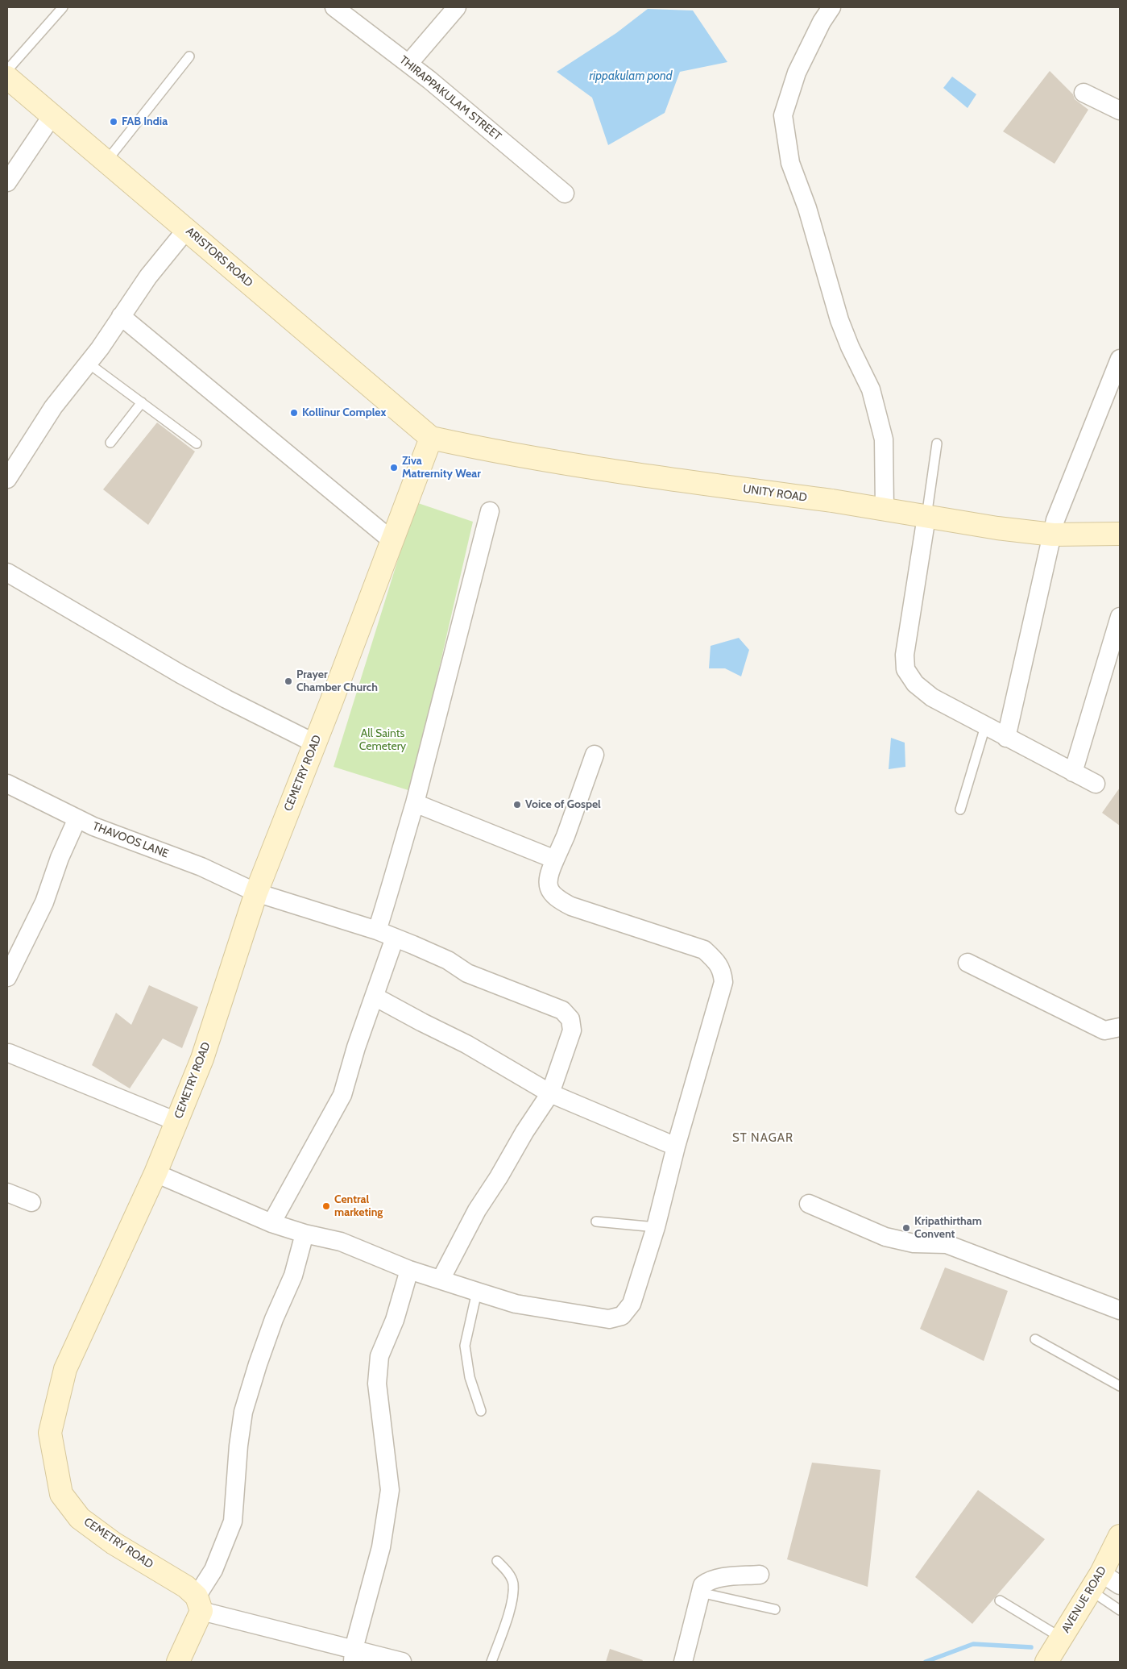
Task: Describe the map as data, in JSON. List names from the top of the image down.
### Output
{
  "streets": {
    "street": [
      "THIRAPPAKULAM STREET",
      "ARISTORS ROAD",
      "UNITY ROAD",
      "CEMETRY ROAD",
      "THAVOOS LANE",
      "AVENUE ROAD"
    ]
  },
  "crossings": [
    ["ARISTORS ROAD", "UNITY ROAD"],
    ["ARISTORS ROAD", "CEMETRY ROAD"],
    ["UNITY ROAD", "CEMETRY ROAD"],
    ["CEMETRY ROAD", "THAVOOS LANE"]
  ],
  "districts": ["ST NAGAR"],
  "water": ["rippakulam pond"],
  "parks": ["All Saints Cemetery"],
  "places": [
    "FAB India",
    "Kollinur Complex",
    "Ziva Matrernity Wear",
    "Prayer Chamber Church",
    "Voice of Gospel",
    "Central marketing",
    "Kripathirtham Convent"
  ]
}
